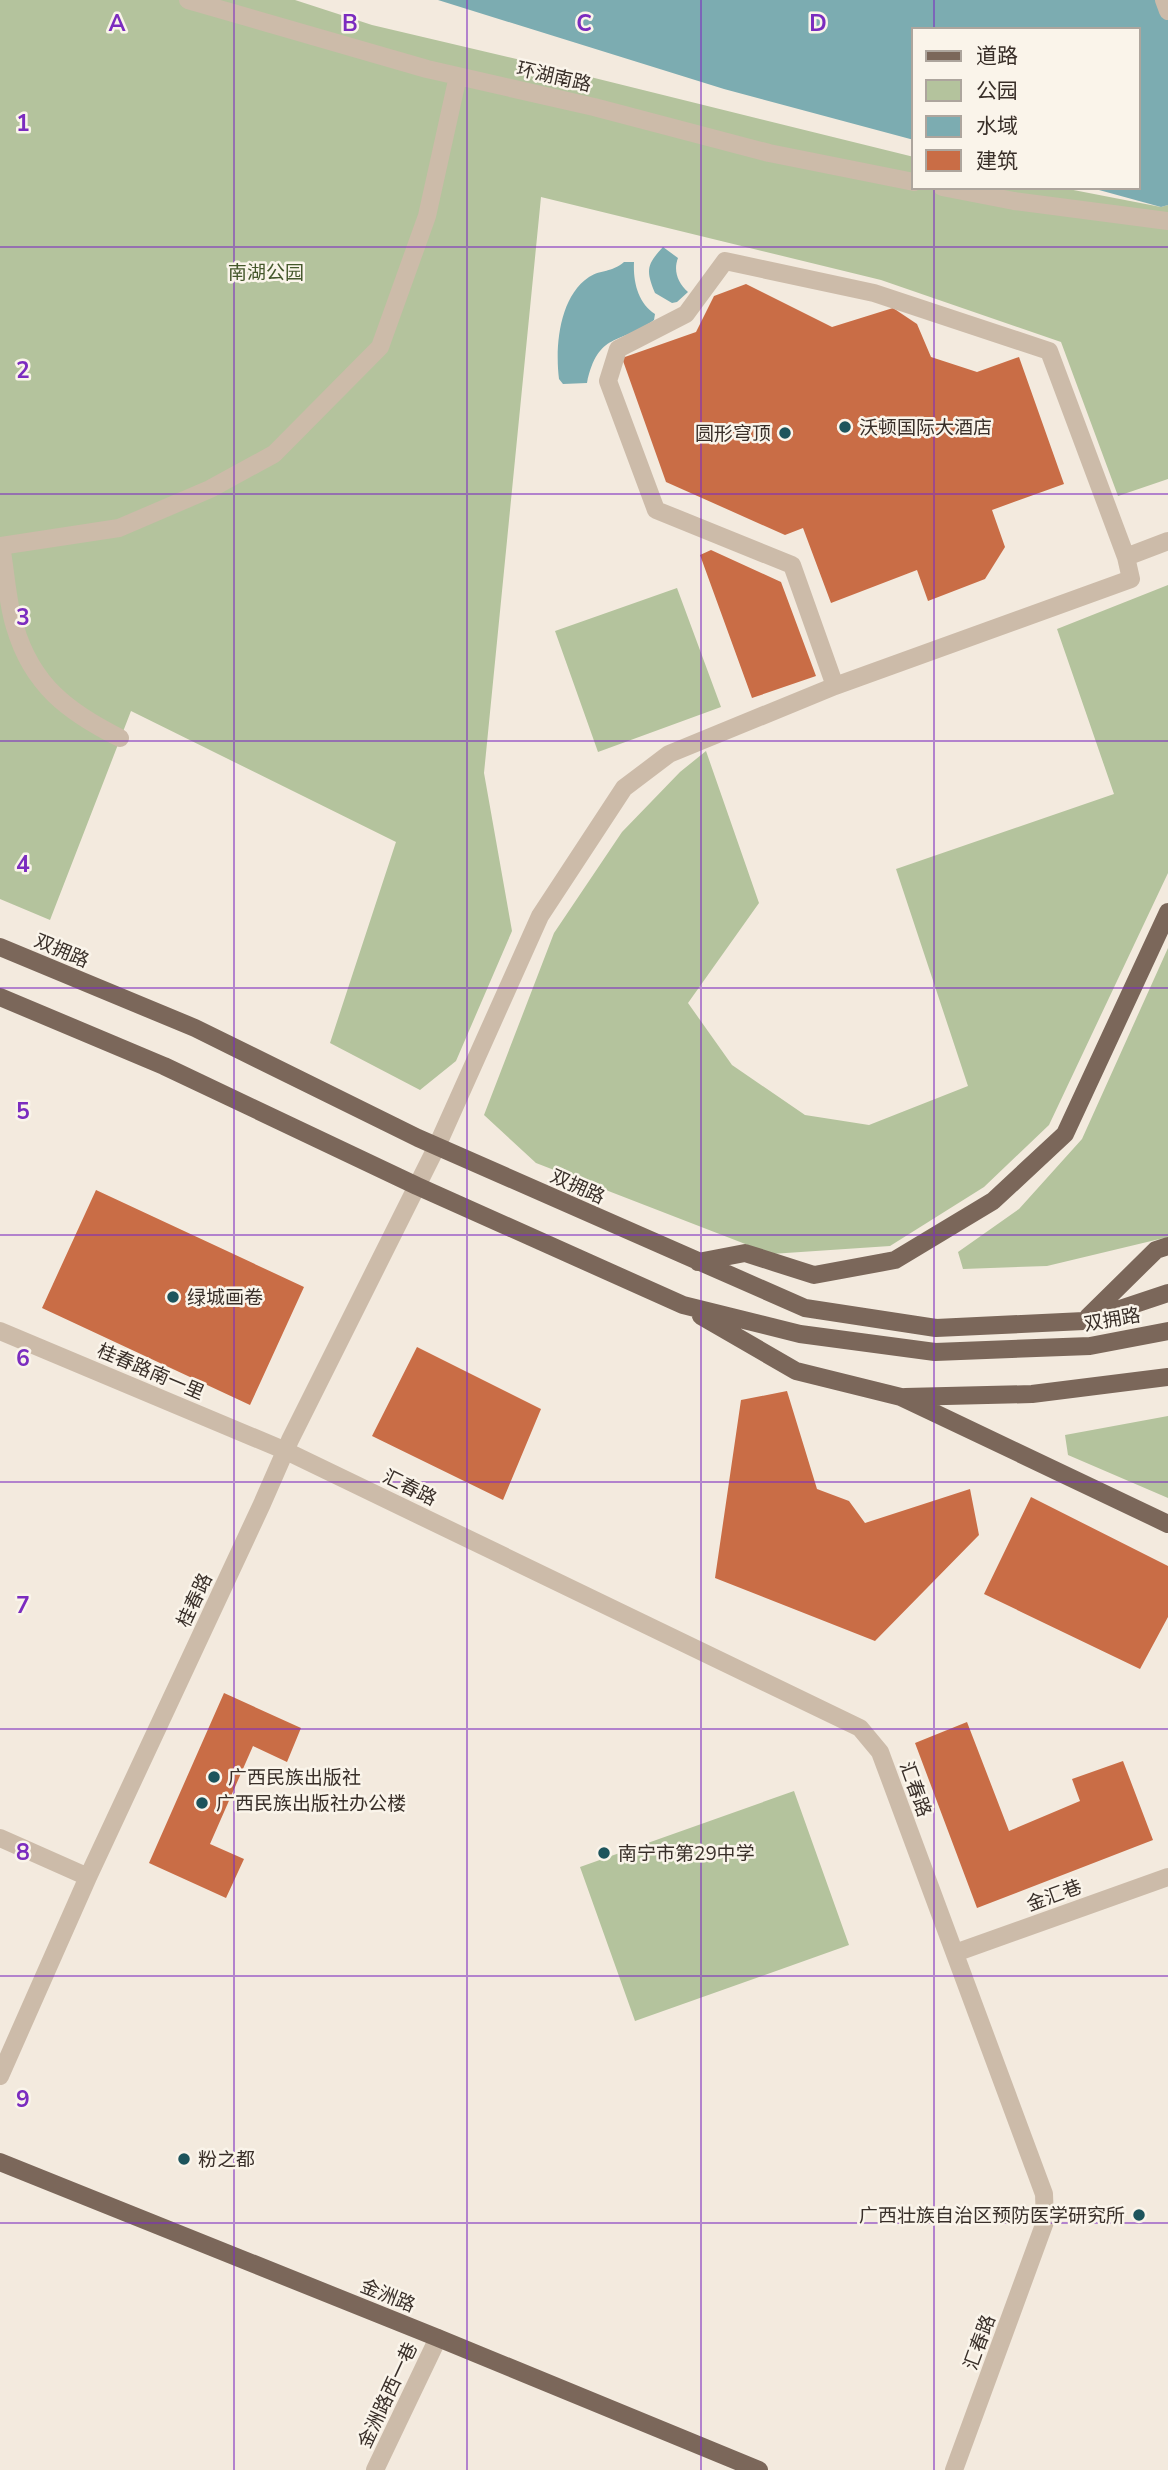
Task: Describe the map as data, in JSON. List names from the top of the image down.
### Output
{
  "streets": {
    "main road": ["双拥路", "金洲路"],
    "street": [
      "环湖南路",
      "桂春路南一里",
      "汇春路",
      "桂春路",
      "金汇巷",
      "金洲路西一巷"
    ]
  },
  "crossings": [
    ["双拥路", "桂春路"],
    ["桂春路南一里", "汇春路"],
    ["桂春路南一里", "桂春路"],
    ["汇春路", "桂春路"],
    ["汇春路", "金汇巷"],
    ["金洲路", "金洲路西一巷"]
  ],
  "parks": ["南湖公园"],
  "places": [
    "沃顿国际大酒店",
    "圆形穹顶",
    "绿城画卷",
    "广西民族出版社",
    "广西民族出版社办公楼",
    "南宁市第29中学",
    "粉之都",
    "广西壮族自治区预防医学研究所"
  ],
  "legend": [
    "道路",
    "公园",
    "水域",
    "建筑"
  ],
  "grid": {
    "columns": [
      "A",
      "B",
      "C",
      "D"
    ],
    "rows": [
      "1",
      "2",
      "3",
      "4",
      "5",
      "6",
      "7",
      "8",
      "9"
    ]
  }
}
